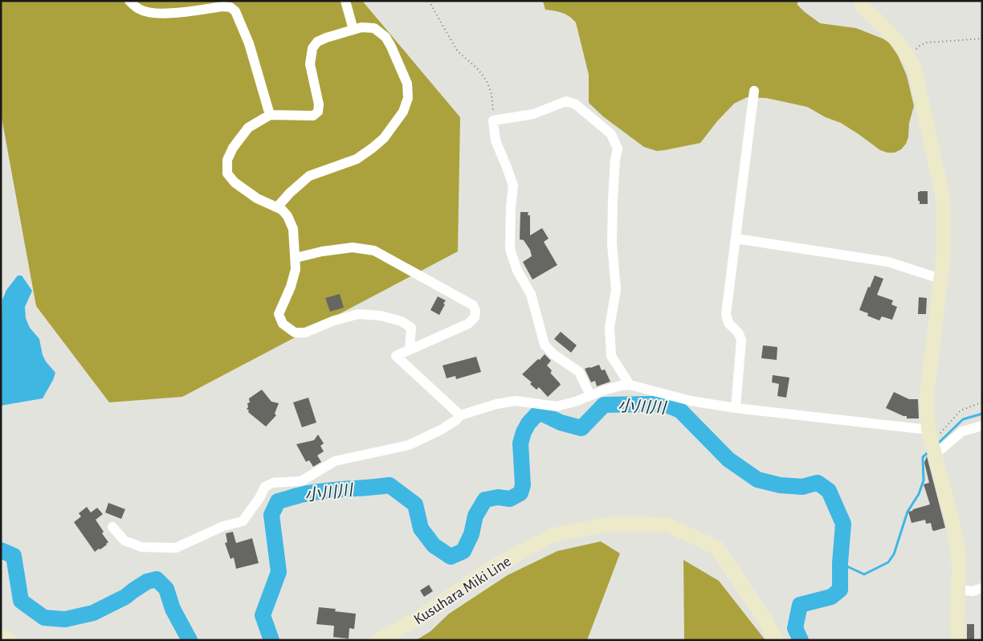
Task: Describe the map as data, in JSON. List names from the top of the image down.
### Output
{
  "streets": {
    "main road": ["Kusuhara Miki Line"]
  },
  "water": ["小川川"]
}
